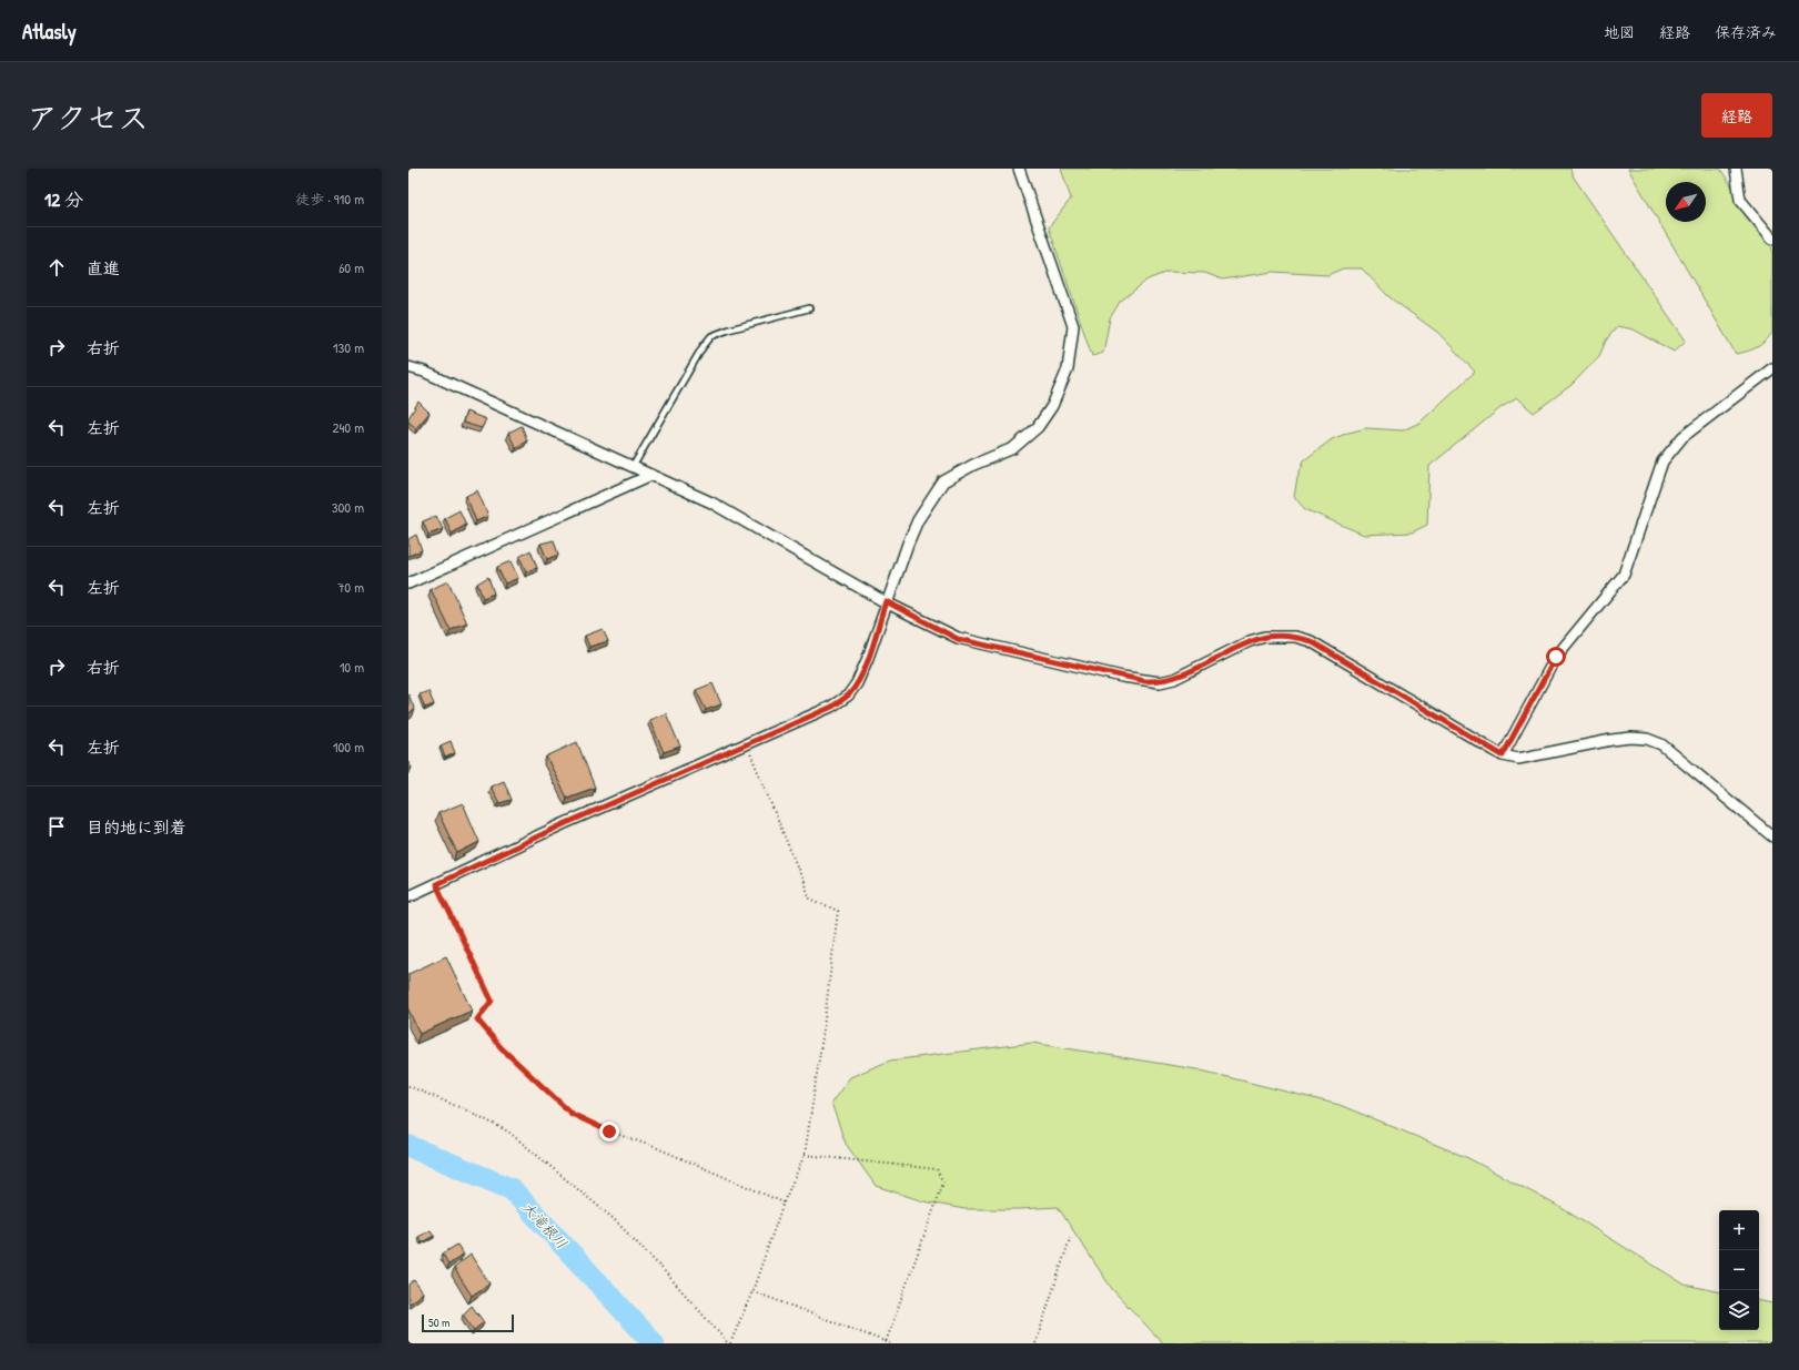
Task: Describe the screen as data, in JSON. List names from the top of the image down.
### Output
{
  "water": ["大滝根川"],
  "scale_bar": "50 m",
  "north": "bottom left",
  "page": {
    "header": "Atlasly",
    "nav": ["地図", "経路", "保存済み"],
    "title": "アクセス",
    "buttons": "経路",
    "heading": ["12 分", "徒歩 · 910 m"],
    "list": [
      ["直進", "60 m"],
      ["右折", "130 m"],
      ["左折", "240 m"],
      ["左折", "300 m"],
      ["左折", "70 m"],
      ["右折", "10 m"],
      ["左折", "100 m"],
      "目的地に到着"
    ],
    "map_buttons": ["+", "−"],
    "scale": "50 m"
  }
}
